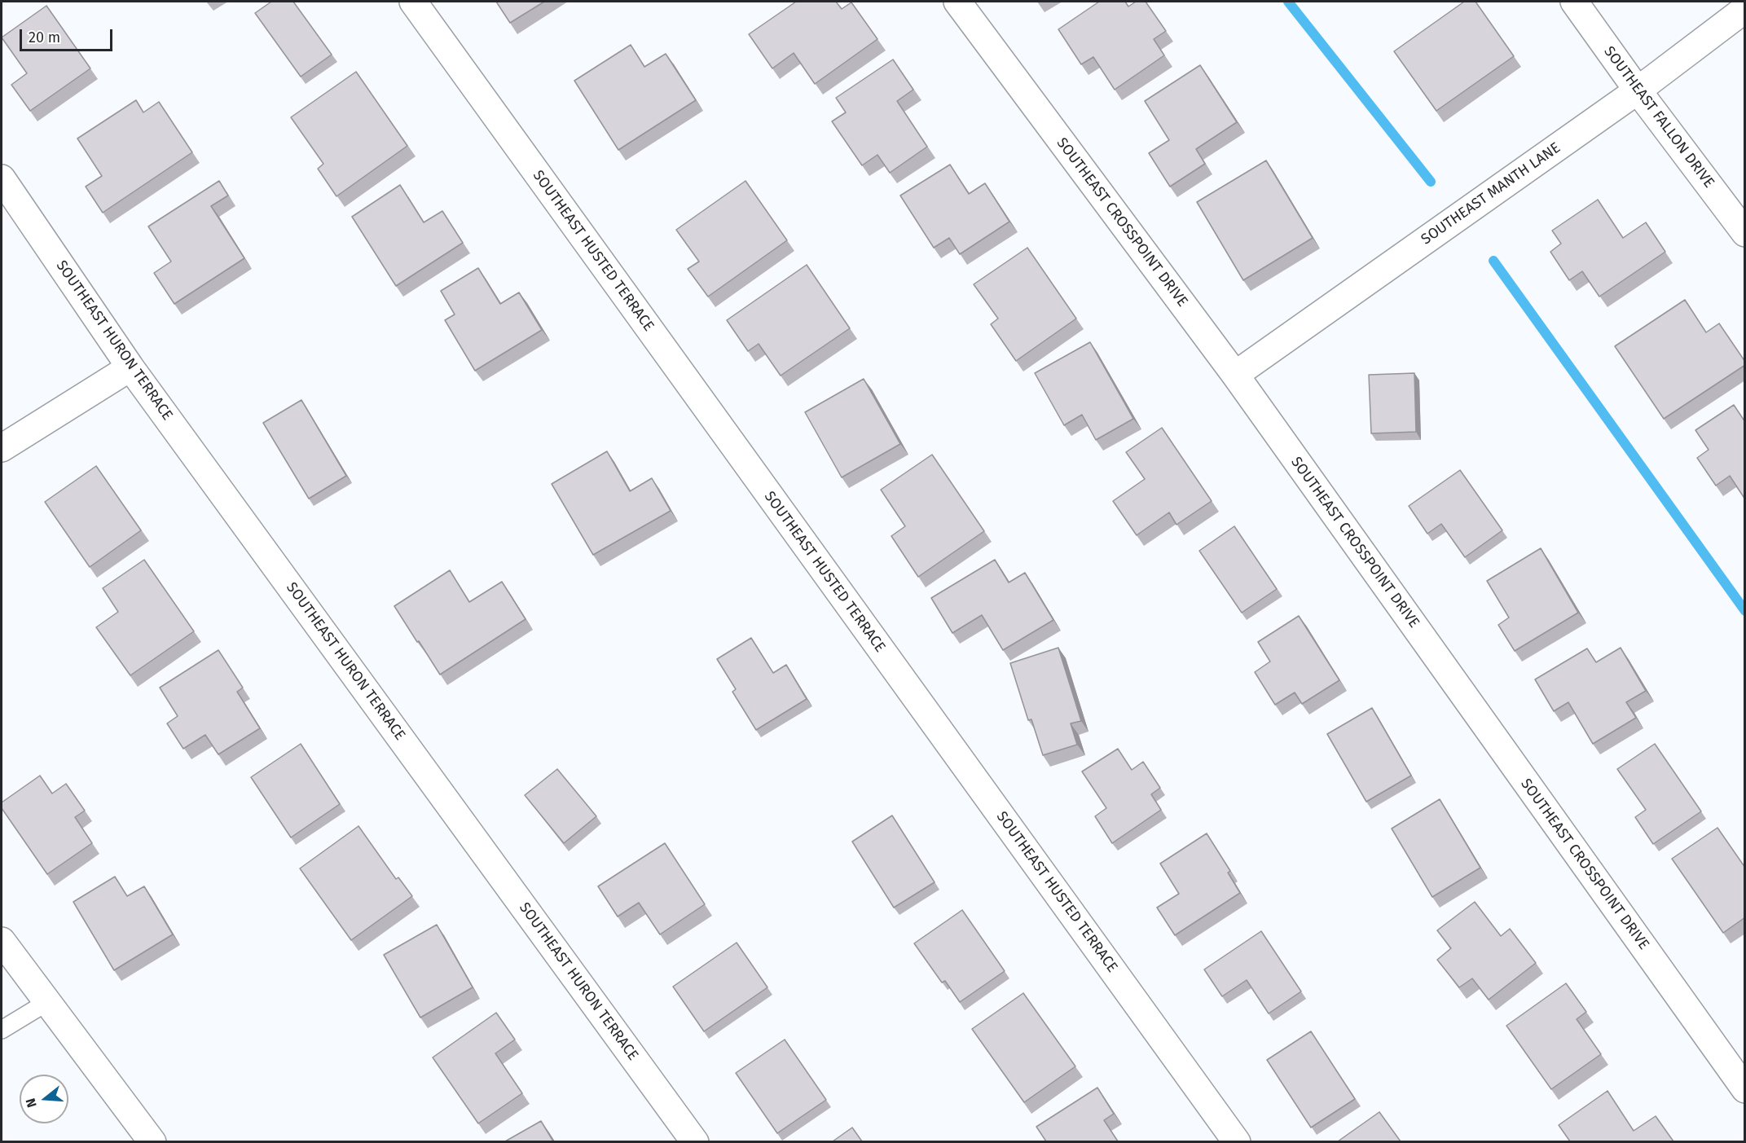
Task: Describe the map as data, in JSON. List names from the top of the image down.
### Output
{
  "streets": {
    "street": [
      "SOUTHEAST FALLON DRIVE",
      "SOUTHEAST MANTH LANE",
      "SOUTHEAST CROSSPOINT DRIVE",
      "SOUTHEAST HUSTED TERRACE",
      "SOUTHEAST HURON TERRACE"
    ]
  },
  "crossings": [
    ["SOUTHEAST FALLON DRIVE", "SOUTHEAST MANTH LANE"],
    ["SOUTHEAST MANTH LANE", "SOUTHEAST CROSSPOINT DRIVE"]
  ],
  "scale_bar": "20 m",
  "north": "left"
}
